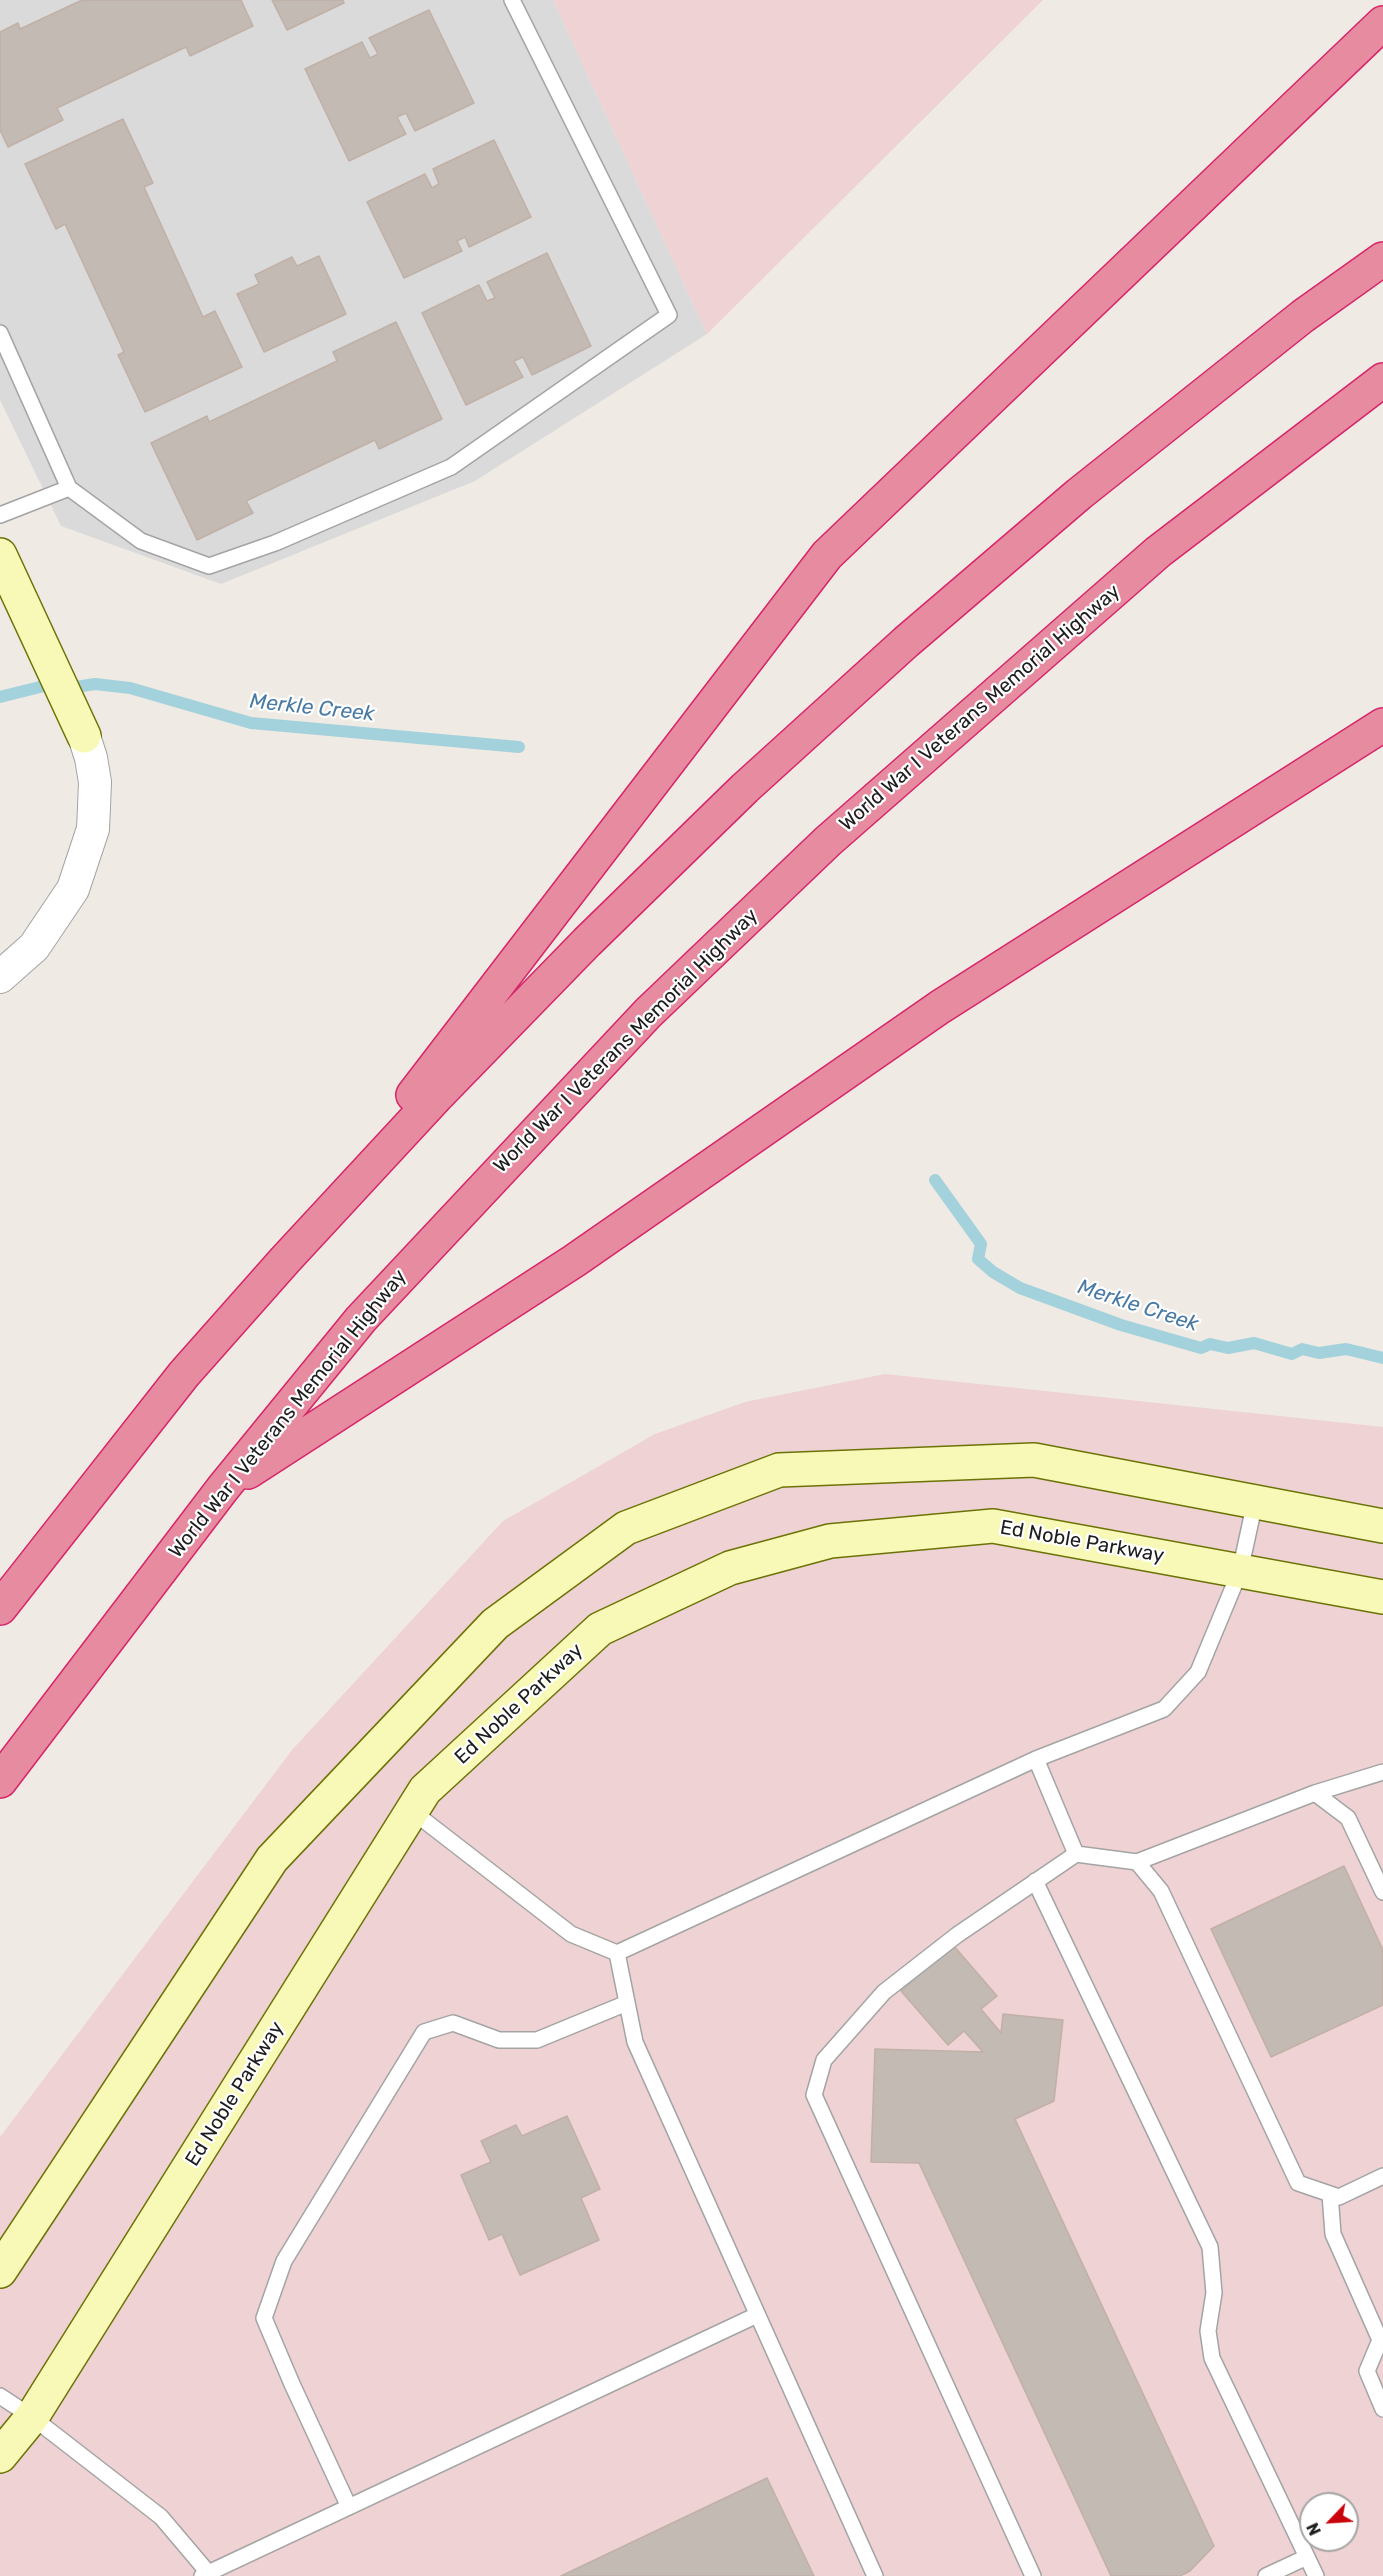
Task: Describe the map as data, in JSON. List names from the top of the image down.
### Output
{
  "streets": {
    "highway": ["World War I Veterans Memorial Highway"],
    "main road": ["Ed Noble Parkway"]
  },
  "water": ["Merkle Creek"],
  "north": "bottom left"
}
